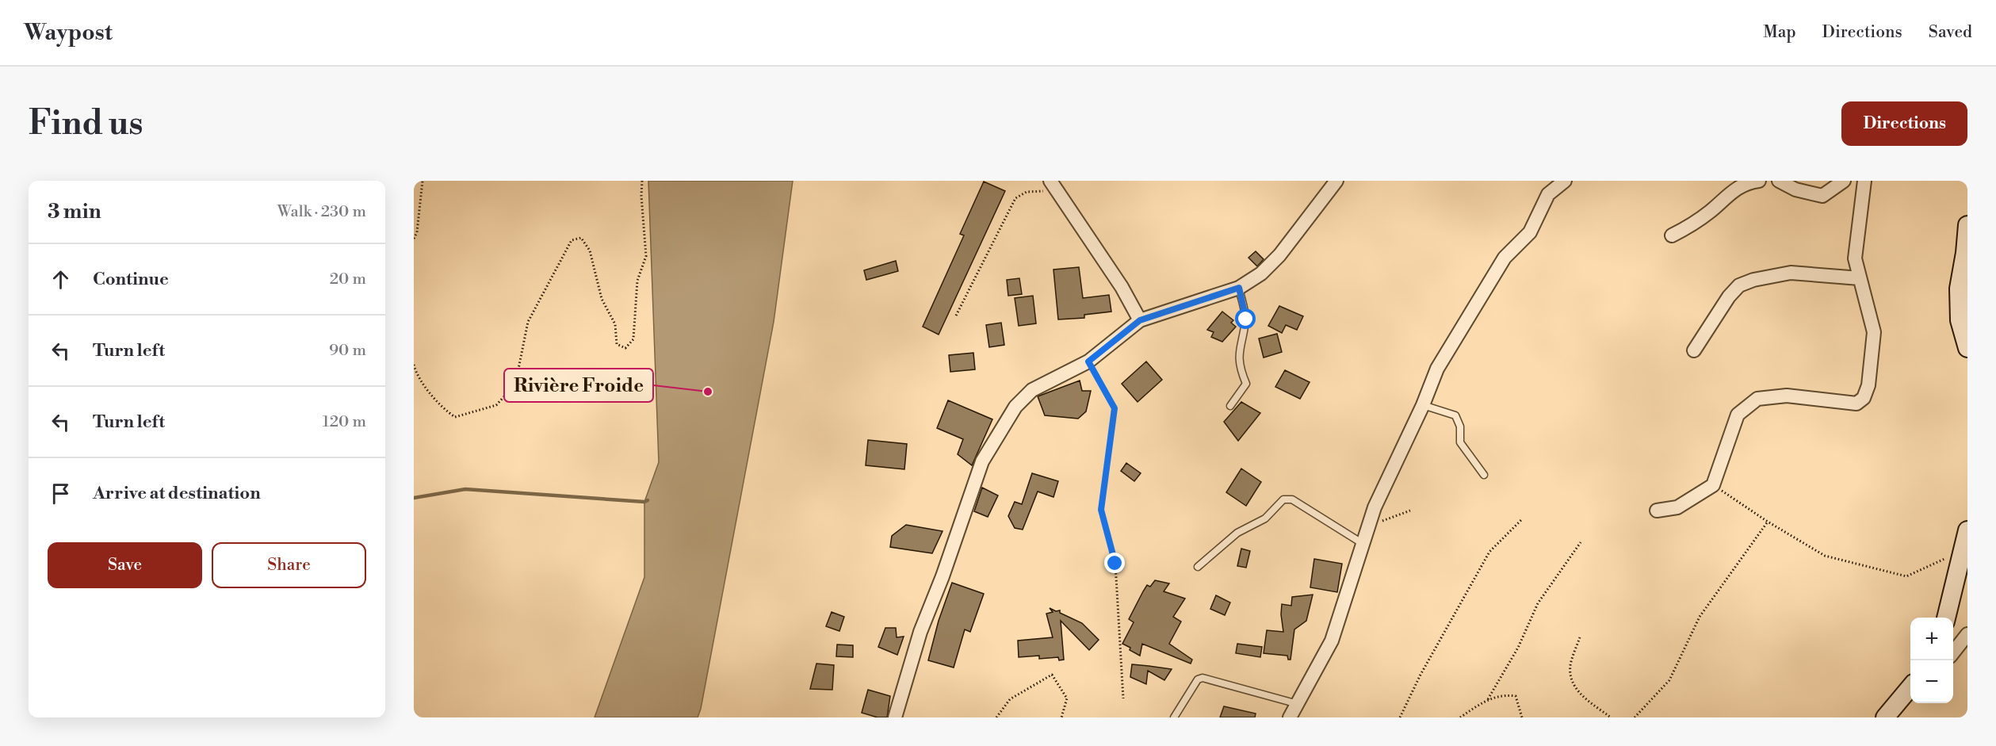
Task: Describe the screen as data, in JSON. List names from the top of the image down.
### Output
{
  "places": ["Rivière Froide"],
  "page": {
    "header": "Waypost",
    "nav": ["Map", "Directions", "Saved"],
    "buttons": [
      "Directions",
      ["Save", "Share"]
    ],
    "title": "Find us",
    "heading": ["3 min", "Walk · 230 m"],
    "list": [
      ["Continue", "20 m"],
      ["Turn left", "90 m"],
      ["Turn left", "120 m"],
      "Arrive at destination"
    ],
    "map_buttons": ["+", "−"]
  }
}
